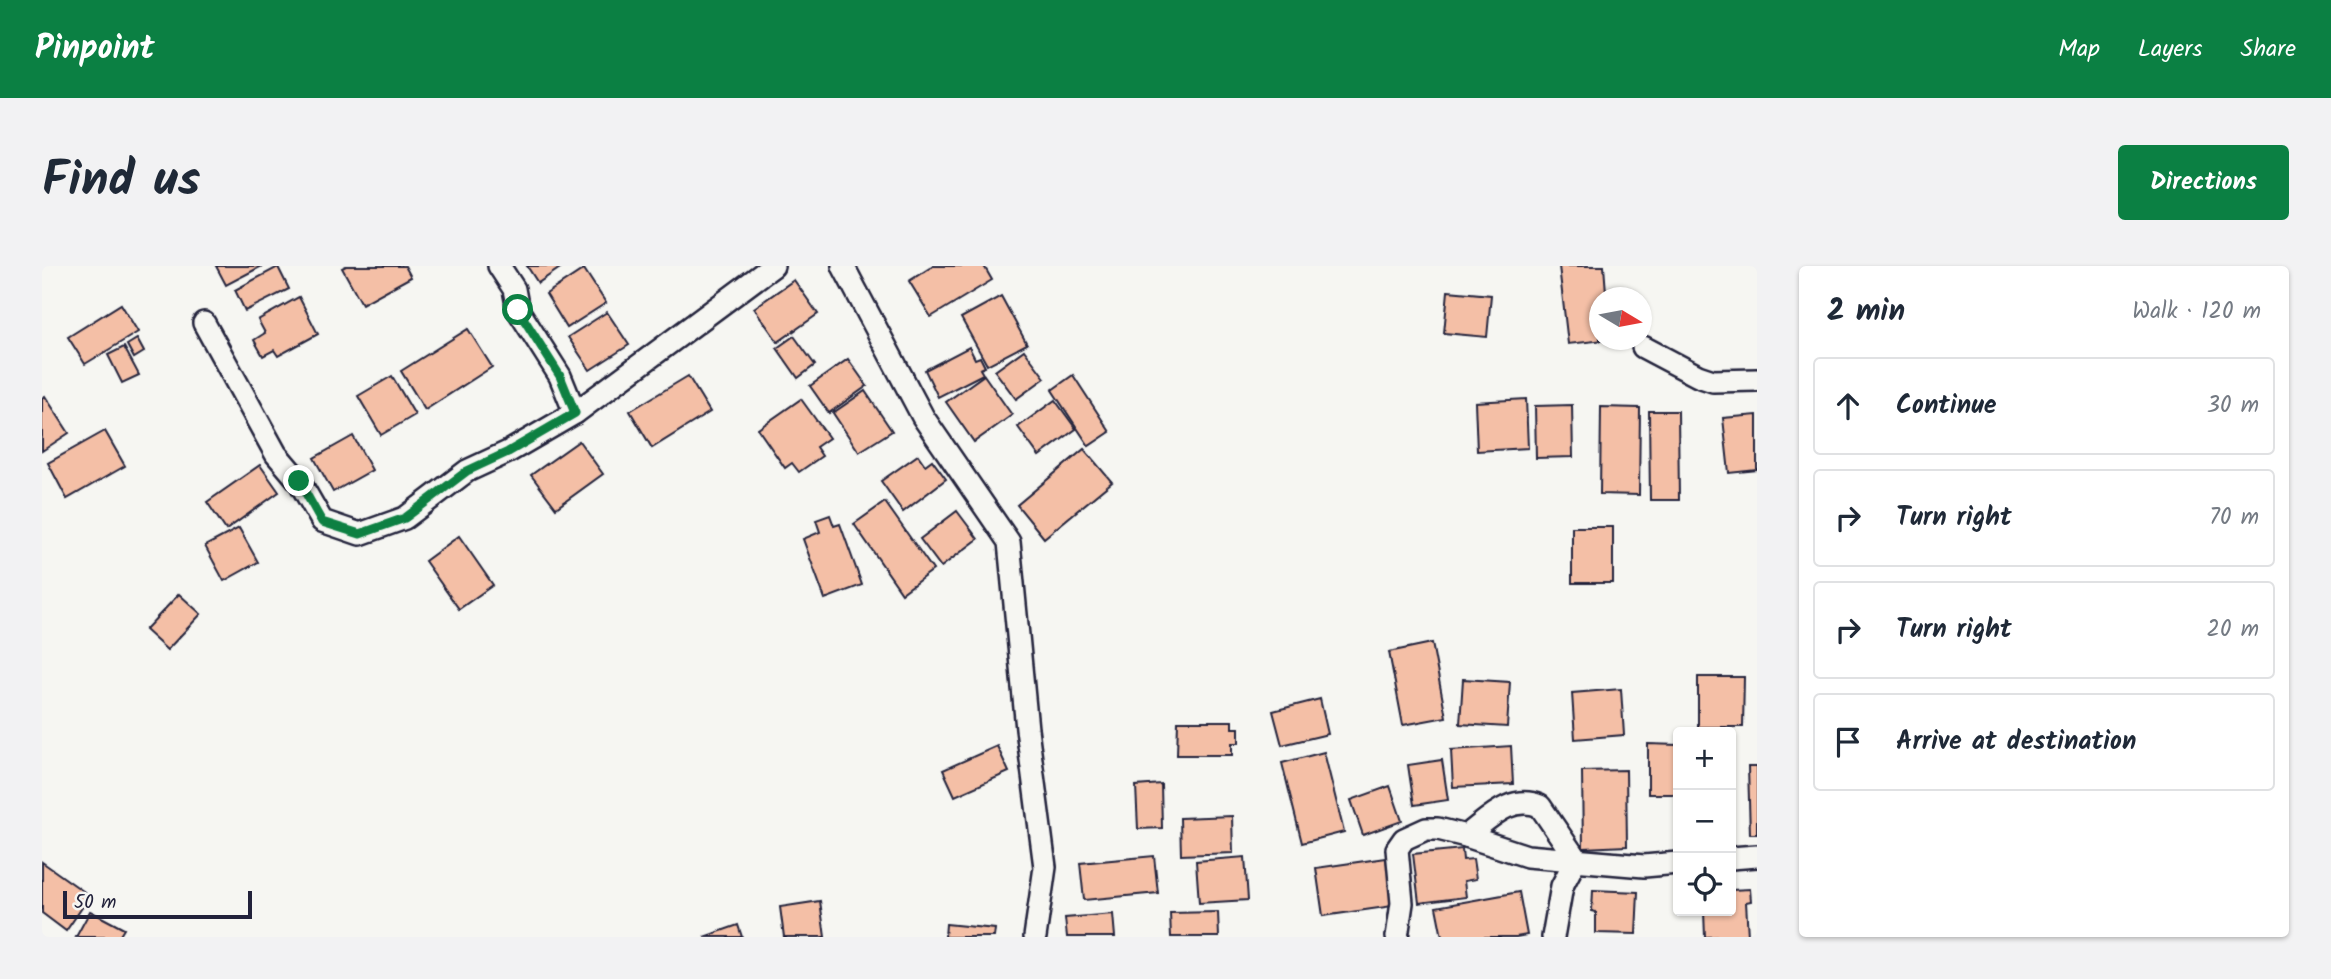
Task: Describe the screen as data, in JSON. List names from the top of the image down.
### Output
{
  "scale_bar": "50 m",
  "north": "right",
  "page": {
    "header": "Pinpoint",
    "nav": ["Map", "Layers", "Share"],
    "title": "Find us",
    "buttons": "Directions",
    "heading": ["2 min", "Walk · 120 m"],
    "list": [
      ["Continue", "30 m"],
      ["Turn right", "70 m"],
      ["Turn right", "20 m"],
      "Arrive at destination"
    ],
    "map_buttons": ["+", "−"],
    "scale": "50 m"
  }
}
